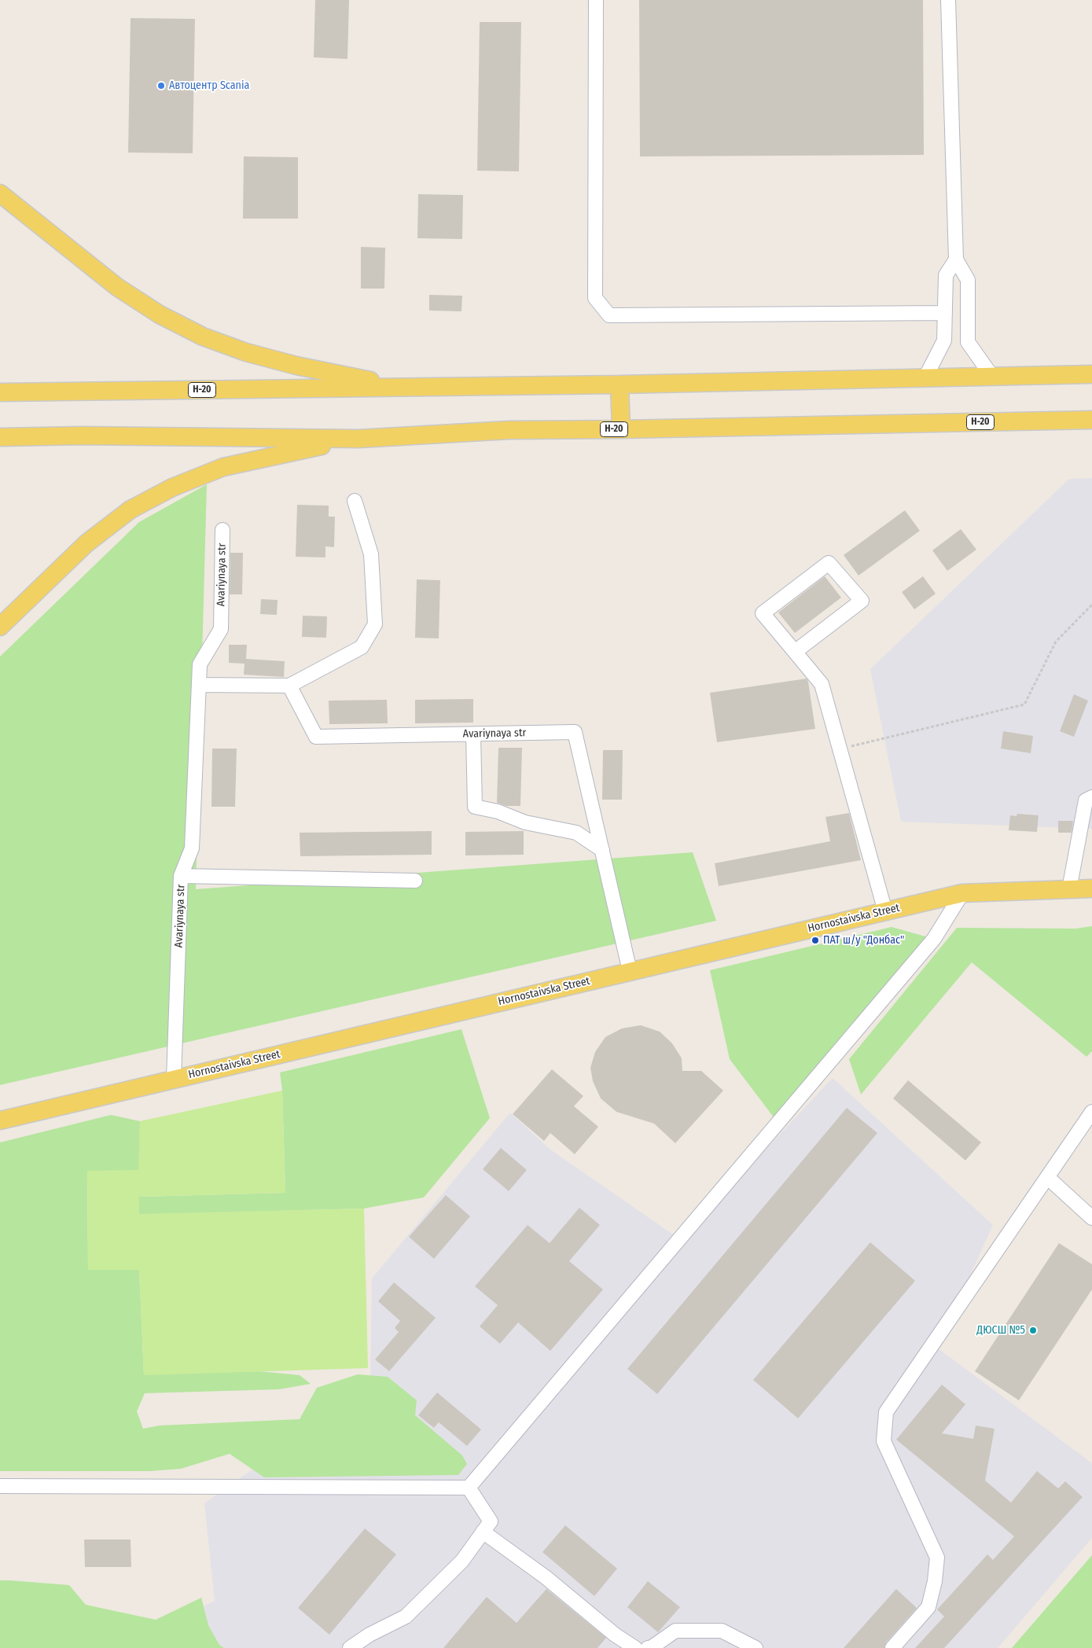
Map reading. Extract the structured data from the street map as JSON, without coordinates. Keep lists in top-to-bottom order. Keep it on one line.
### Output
{"streets":{"main road":["Н-20","Hornostaivska Street"],"street":["Avariynaya str"]},"crossings":[["Avariynaya str","Hornostaivska Street"]],"places":["Автоцентр Scania","ПАТ ш/у \"Донбас\"","ДЮСШ №5"]}
